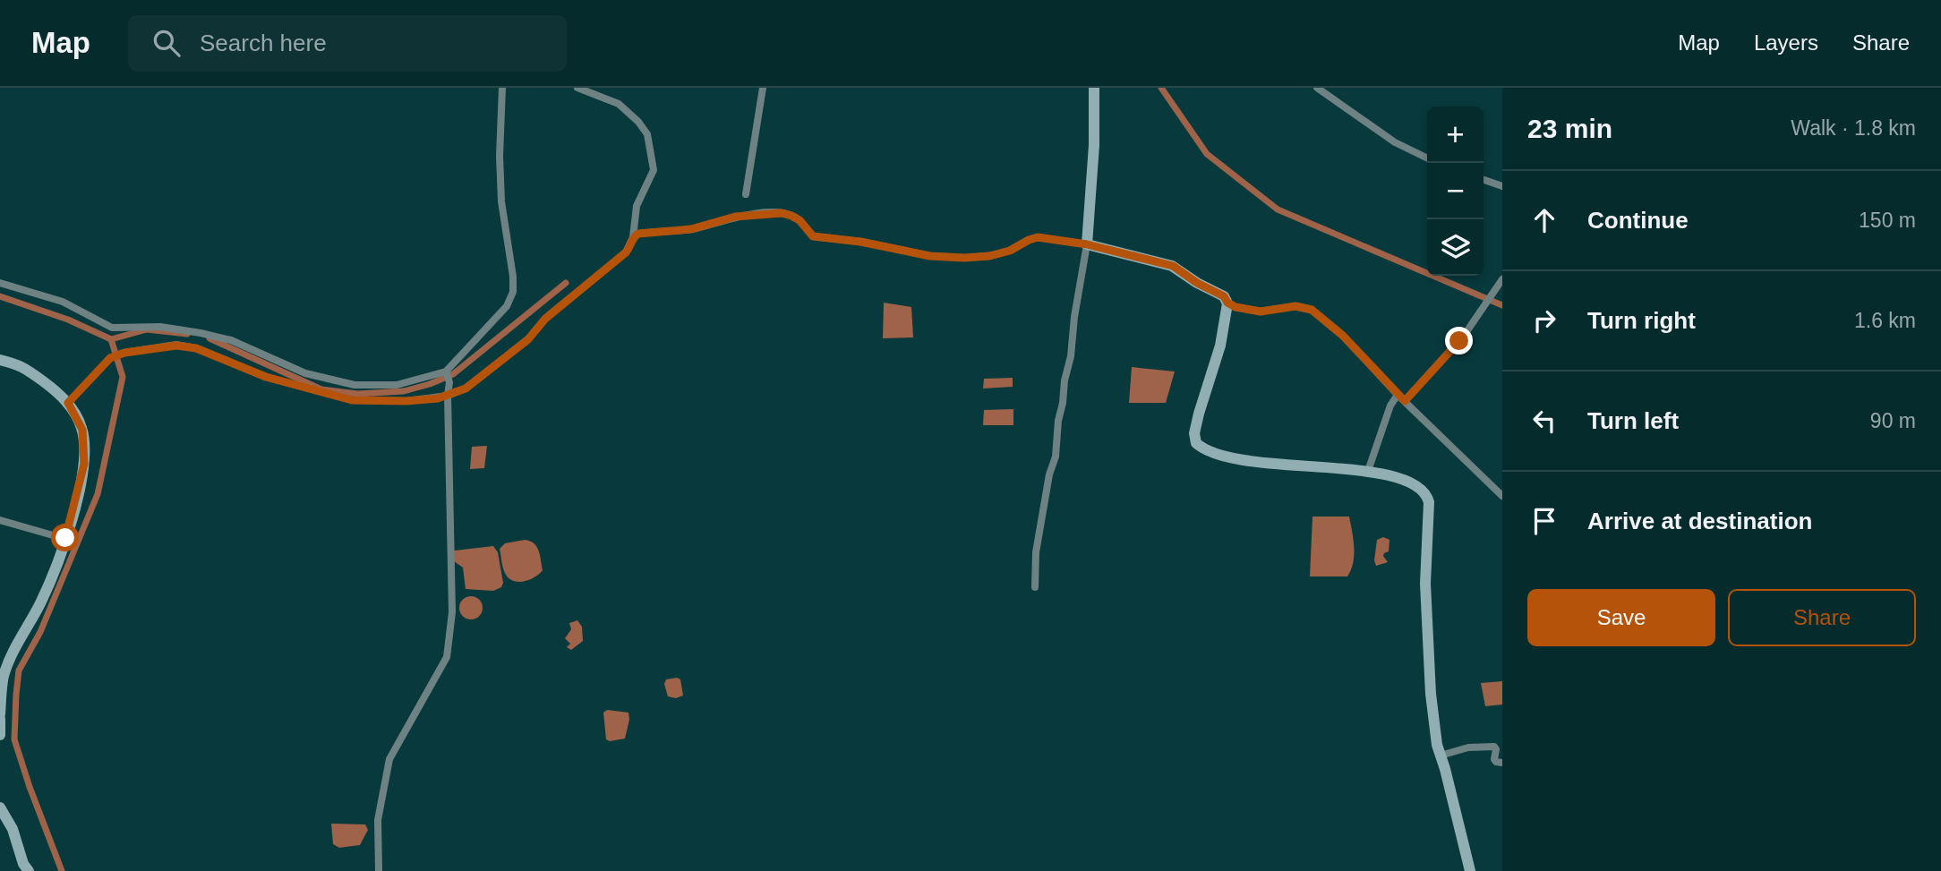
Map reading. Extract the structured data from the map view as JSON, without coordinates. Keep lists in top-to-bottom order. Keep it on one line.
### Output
{"page":{"header":"Map","search":"Search here","nav":["Map","Layers","Share"],"heading":["23 min","Walk · 1.8 km"],"map_buttons":["+","−"],"list":[["Continue","150 m"],["Turn right","1.6 km"],["Turn left","90 m"],"Arrive at destination"],"buttons":["Save","Share"]}}
